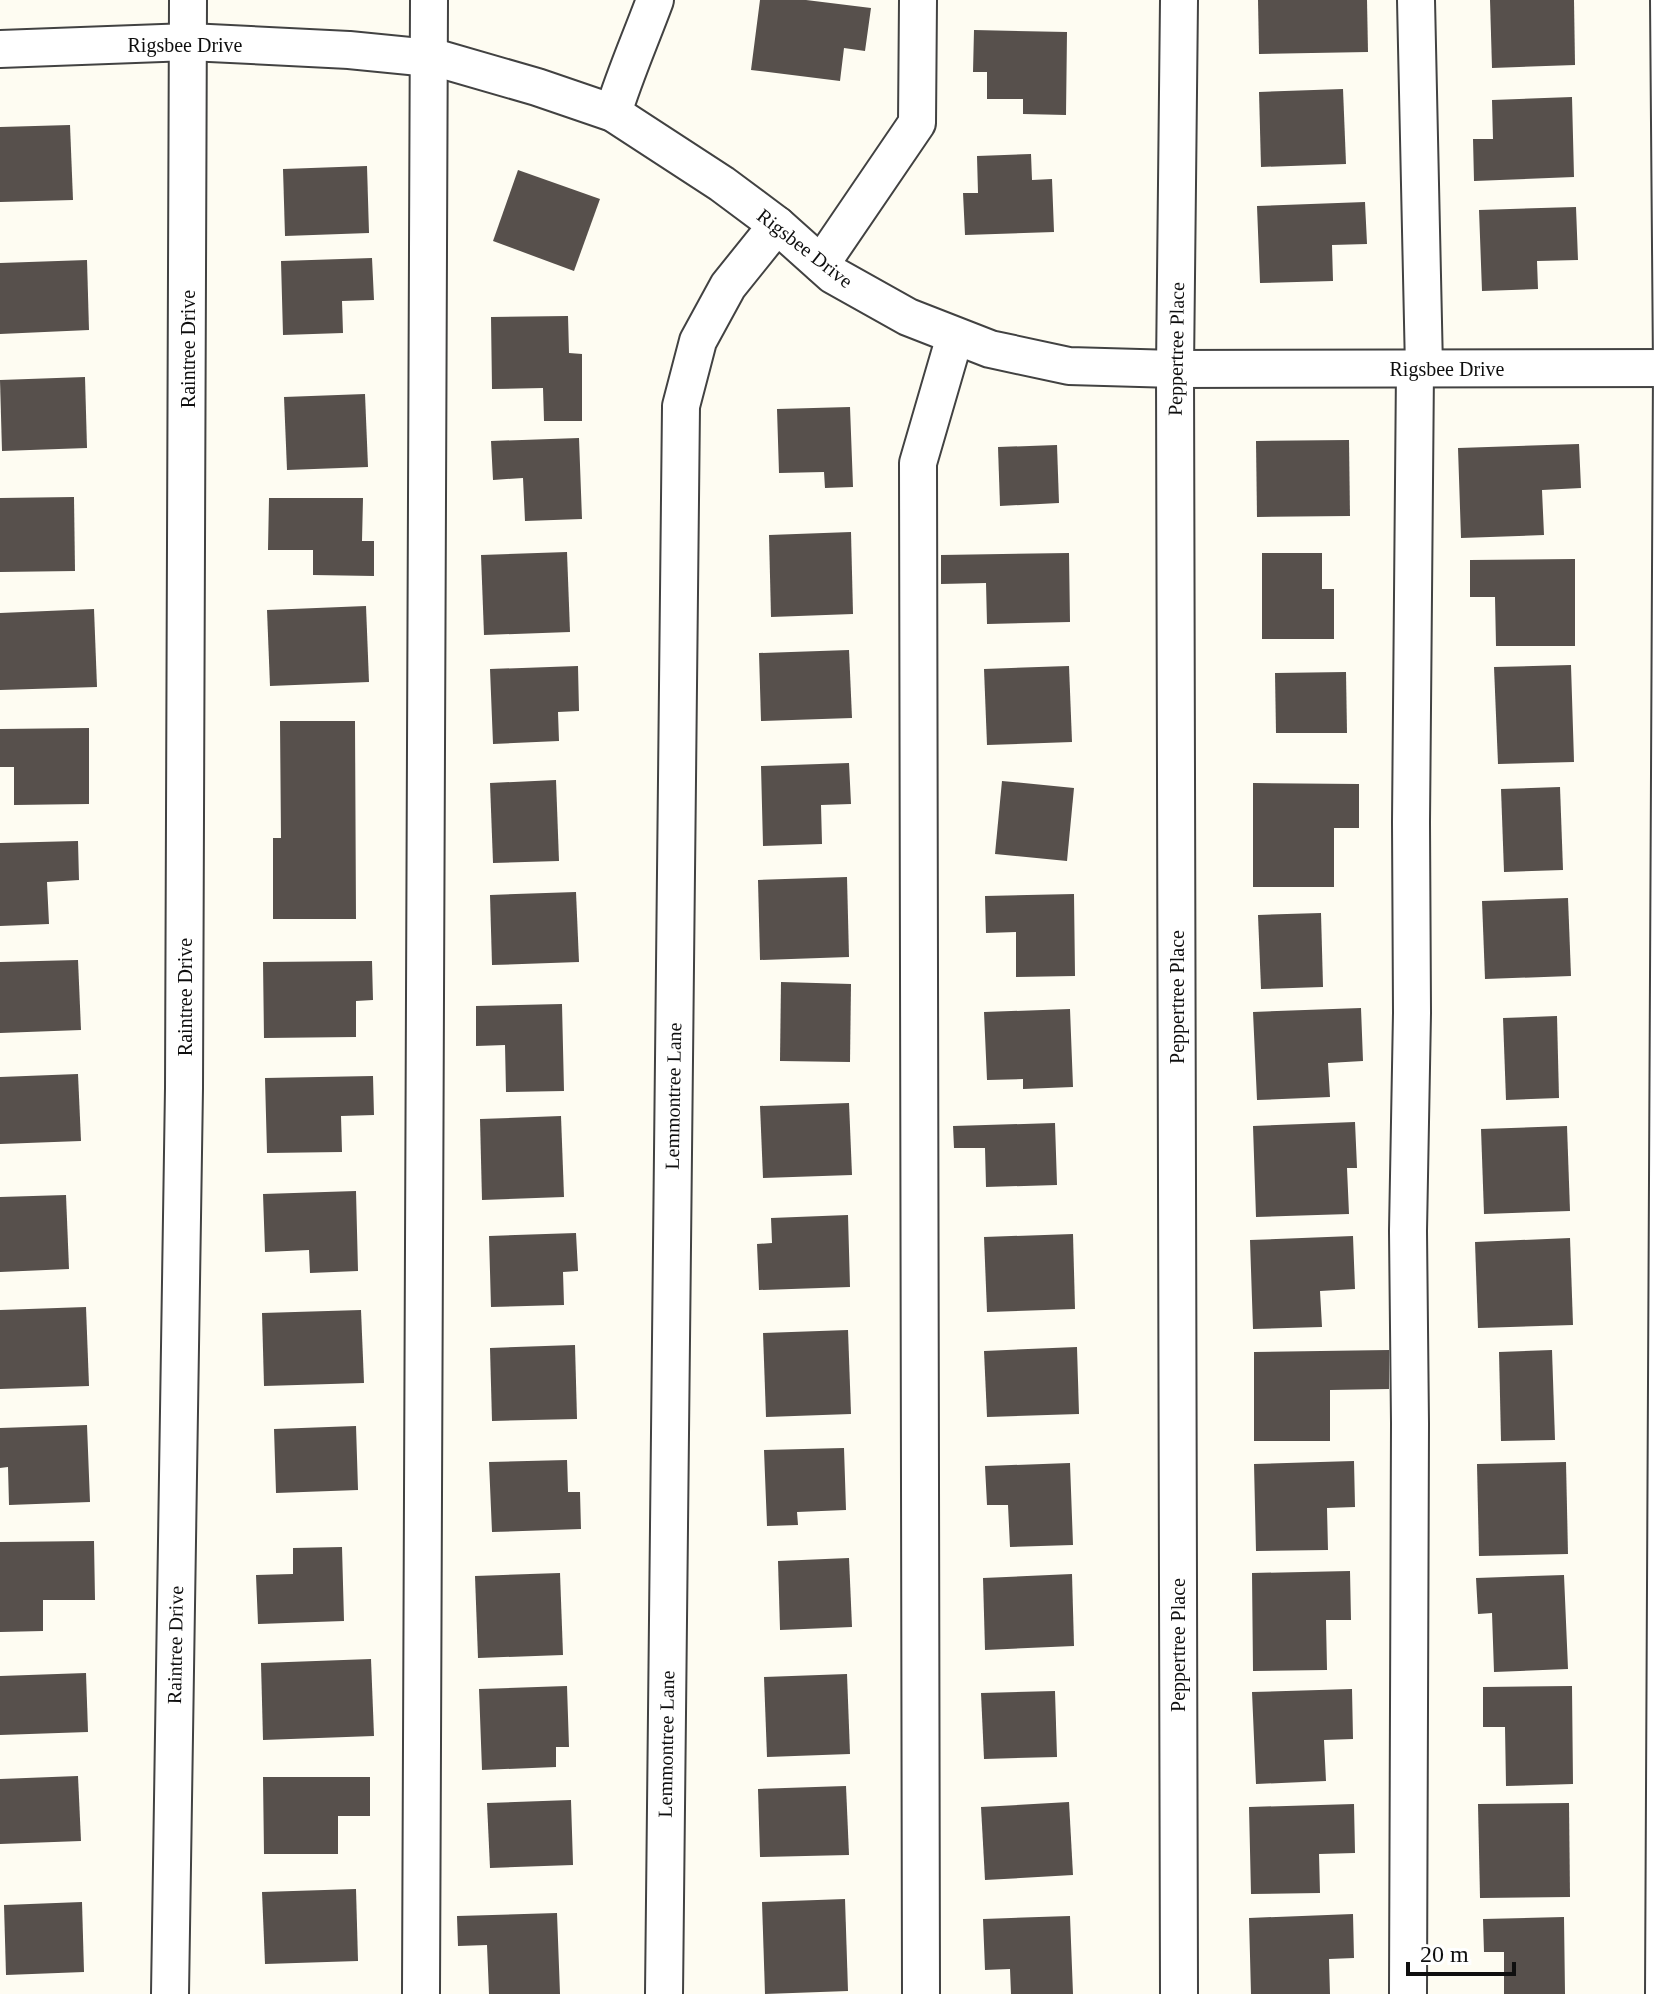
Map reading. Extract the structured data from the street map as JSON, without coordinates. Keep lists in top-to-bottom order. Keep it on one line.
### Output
{"streets":{"street":["Rigsbee Drive","Raintree Drive","Peppertree Place","Lemmontree Lane"]},"crossings":[["Rigsbee Drive","Raintree Drive"],["Rigsbee Drive","Peppertree Place"],["Rigsbee Drive","Lemmontree Lane"]],"scale_bar":"20 m"}
